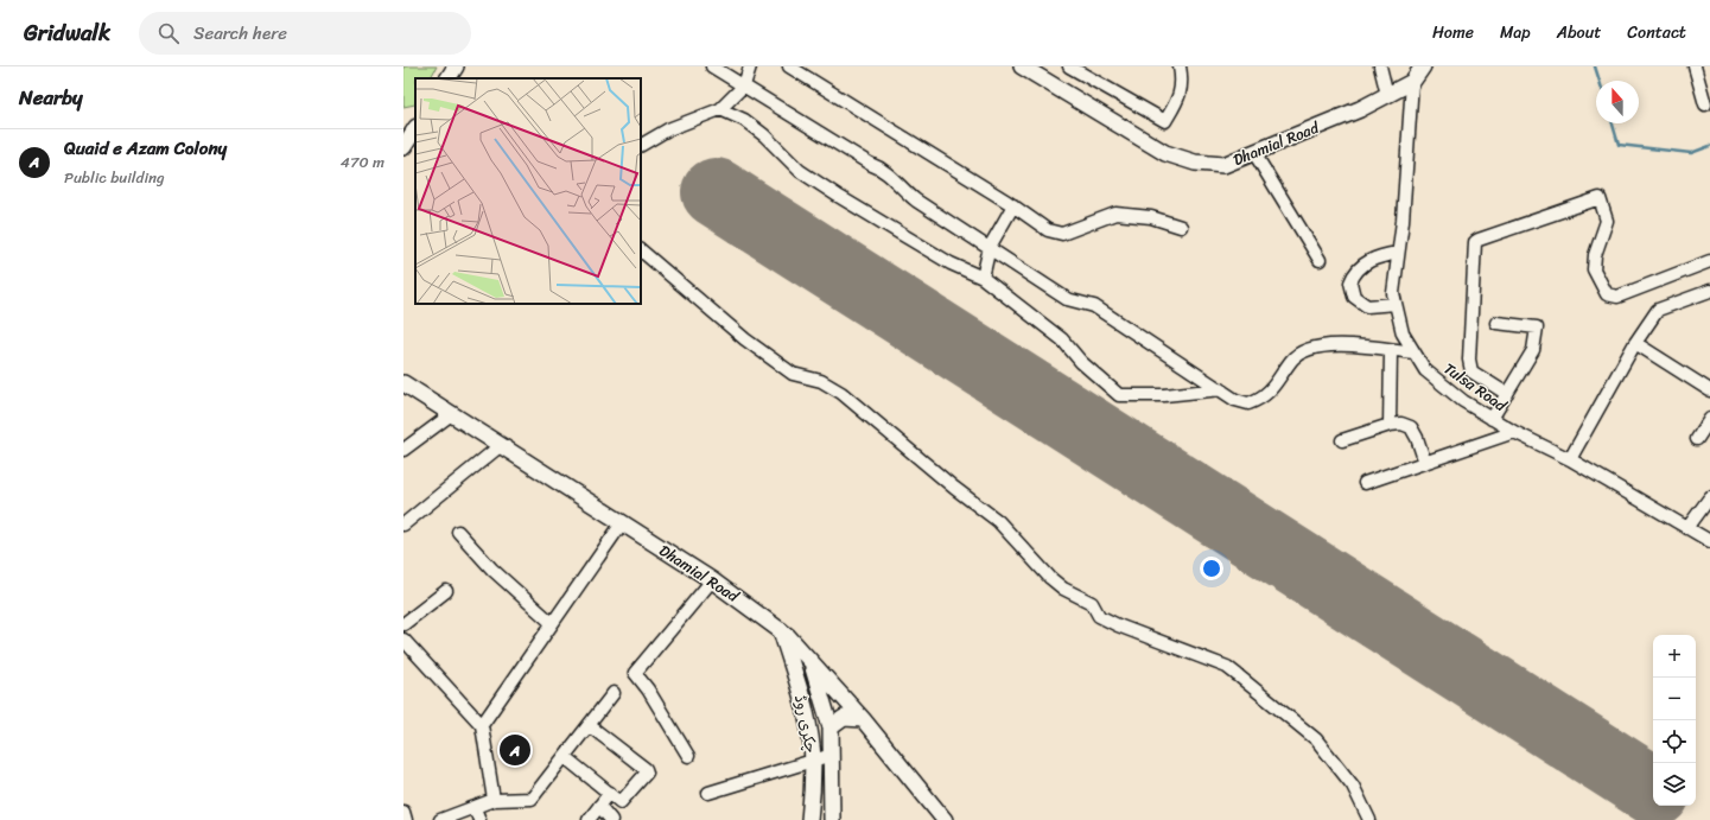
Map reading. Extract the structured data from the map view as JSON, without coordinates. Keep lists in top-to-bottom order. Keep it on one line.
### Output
{"streets":{"main road":["Dhamial Road","چکری روڈ"],"street":["Tulsa Road"]},"crossings":[["Dhamial Road","Tulsa Road"],["Dhamial Road","چکری روڈ"]],"north":"top","page":{"header":"Gridwalk","search":"Search here","nav":["Home","Map","About","Contact"],"heading":"Nearby","list":[{"mark":"A","name":"Quaid e Azam Colony","note":"Public building","value":"470 m"}],"map_buttons":["+","−"],"pins":"A"}}
